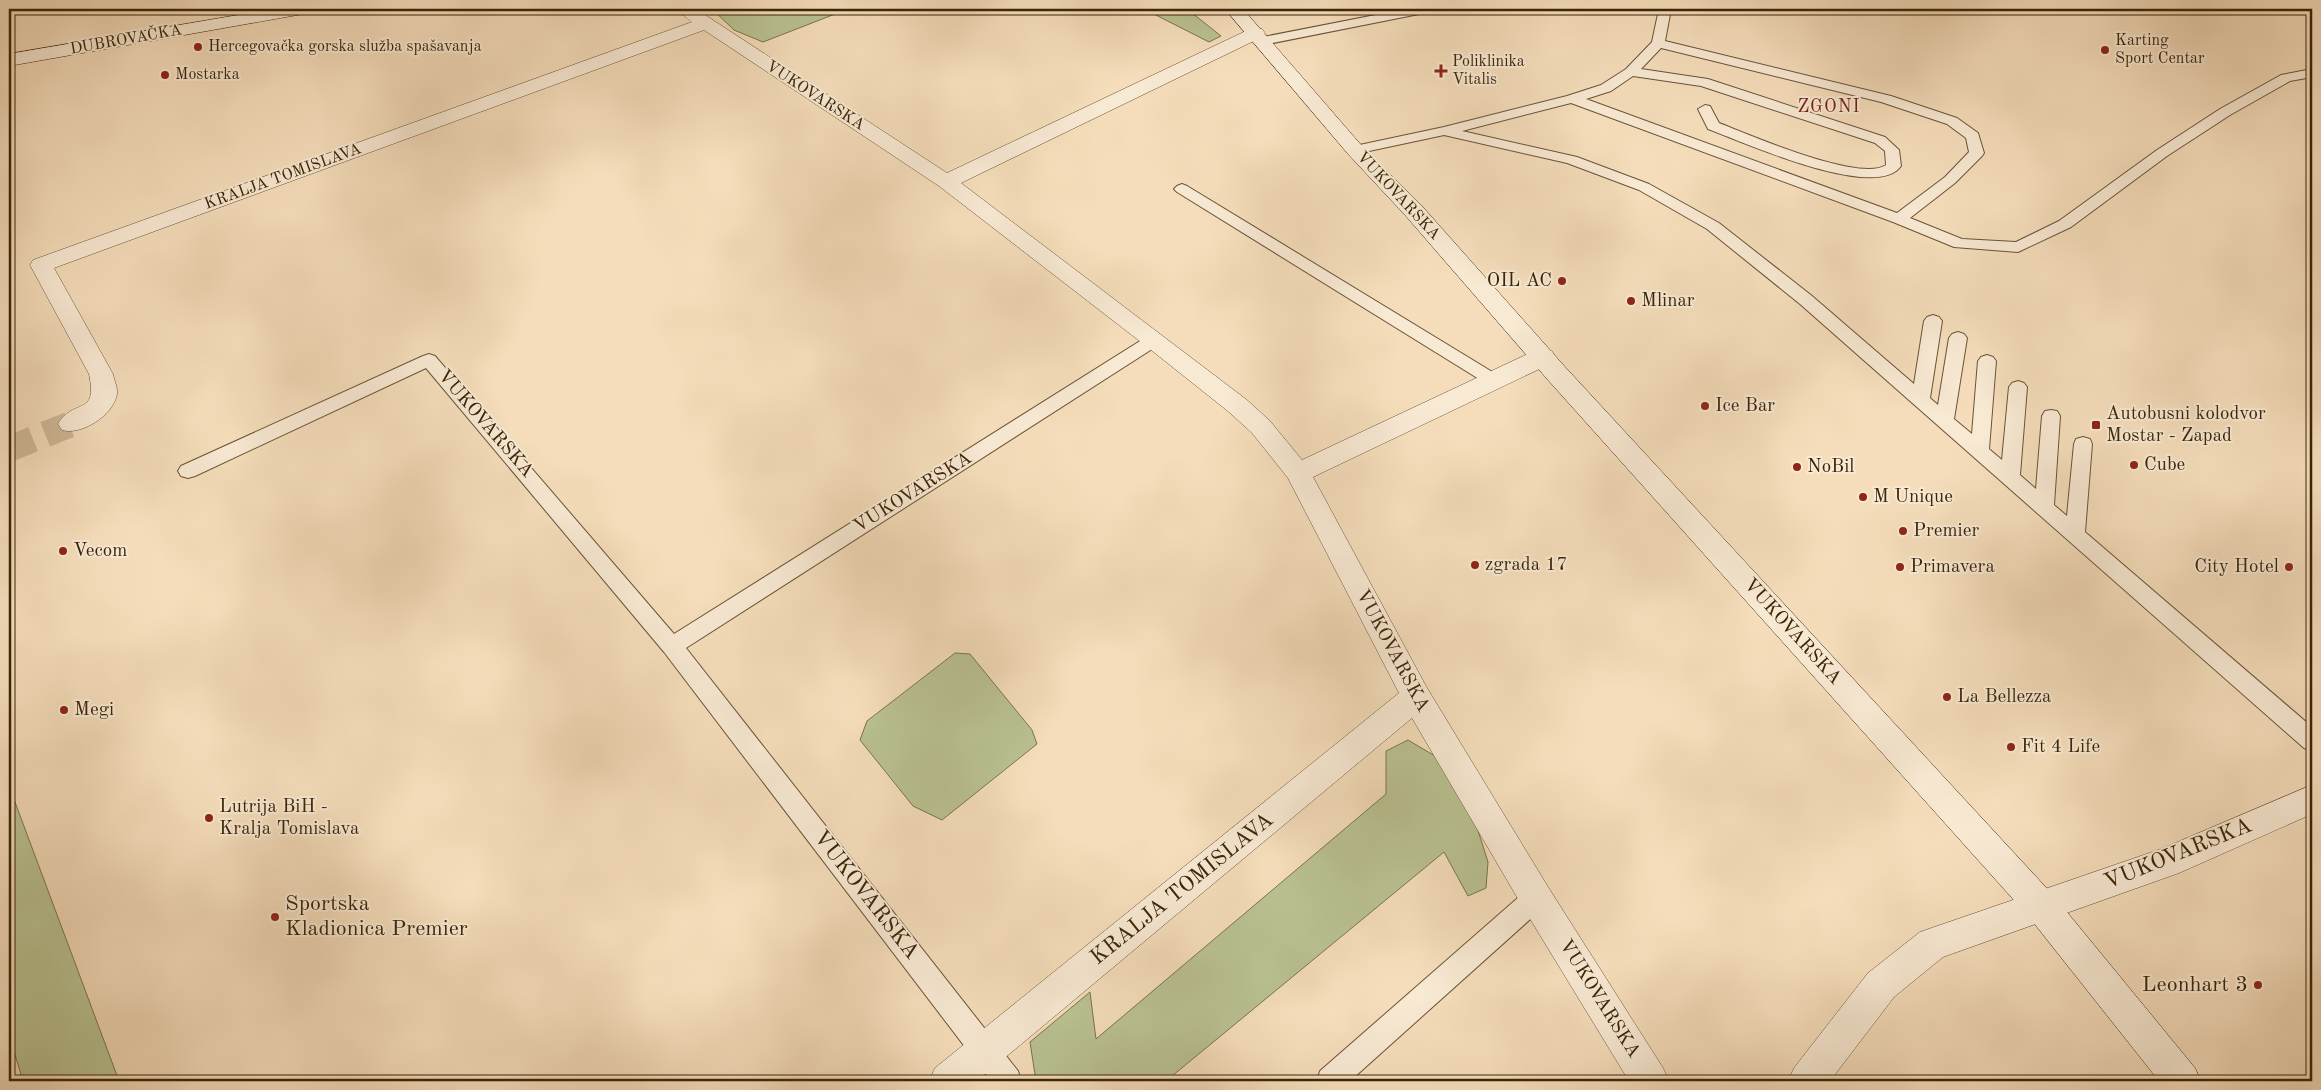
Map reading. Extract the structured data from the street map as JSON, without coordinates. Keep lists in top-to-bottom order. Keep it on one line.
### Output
{"streets":{"street":["DUBROVAČKA","VUKOVARSKA","KRALJA TOMISLAVA"]},"crossings":[["VUKOVARSKA","KRALJA TOMISLAVA"]],"districts":["ZGONI"],"places":{"other":["Hercegovačka gorska služba spašavanja","Karting Sport Centar","Mostarka","OIL AC","Mlinar","Ice Bar","Cube","NoBil","M Unique","Premier","Vecom","zgrada 17","Primavera","City Hotel","La Bellezza","Megi","Fit 4 Life","Lutrija BiH - Kralja Tomislava","Sportska Kladionica Premier","Leonhart 3"],"health":["Poliklinika Vitalis"],"transit":["Autobusni kolodvor Mostar - Zapad"]}}
